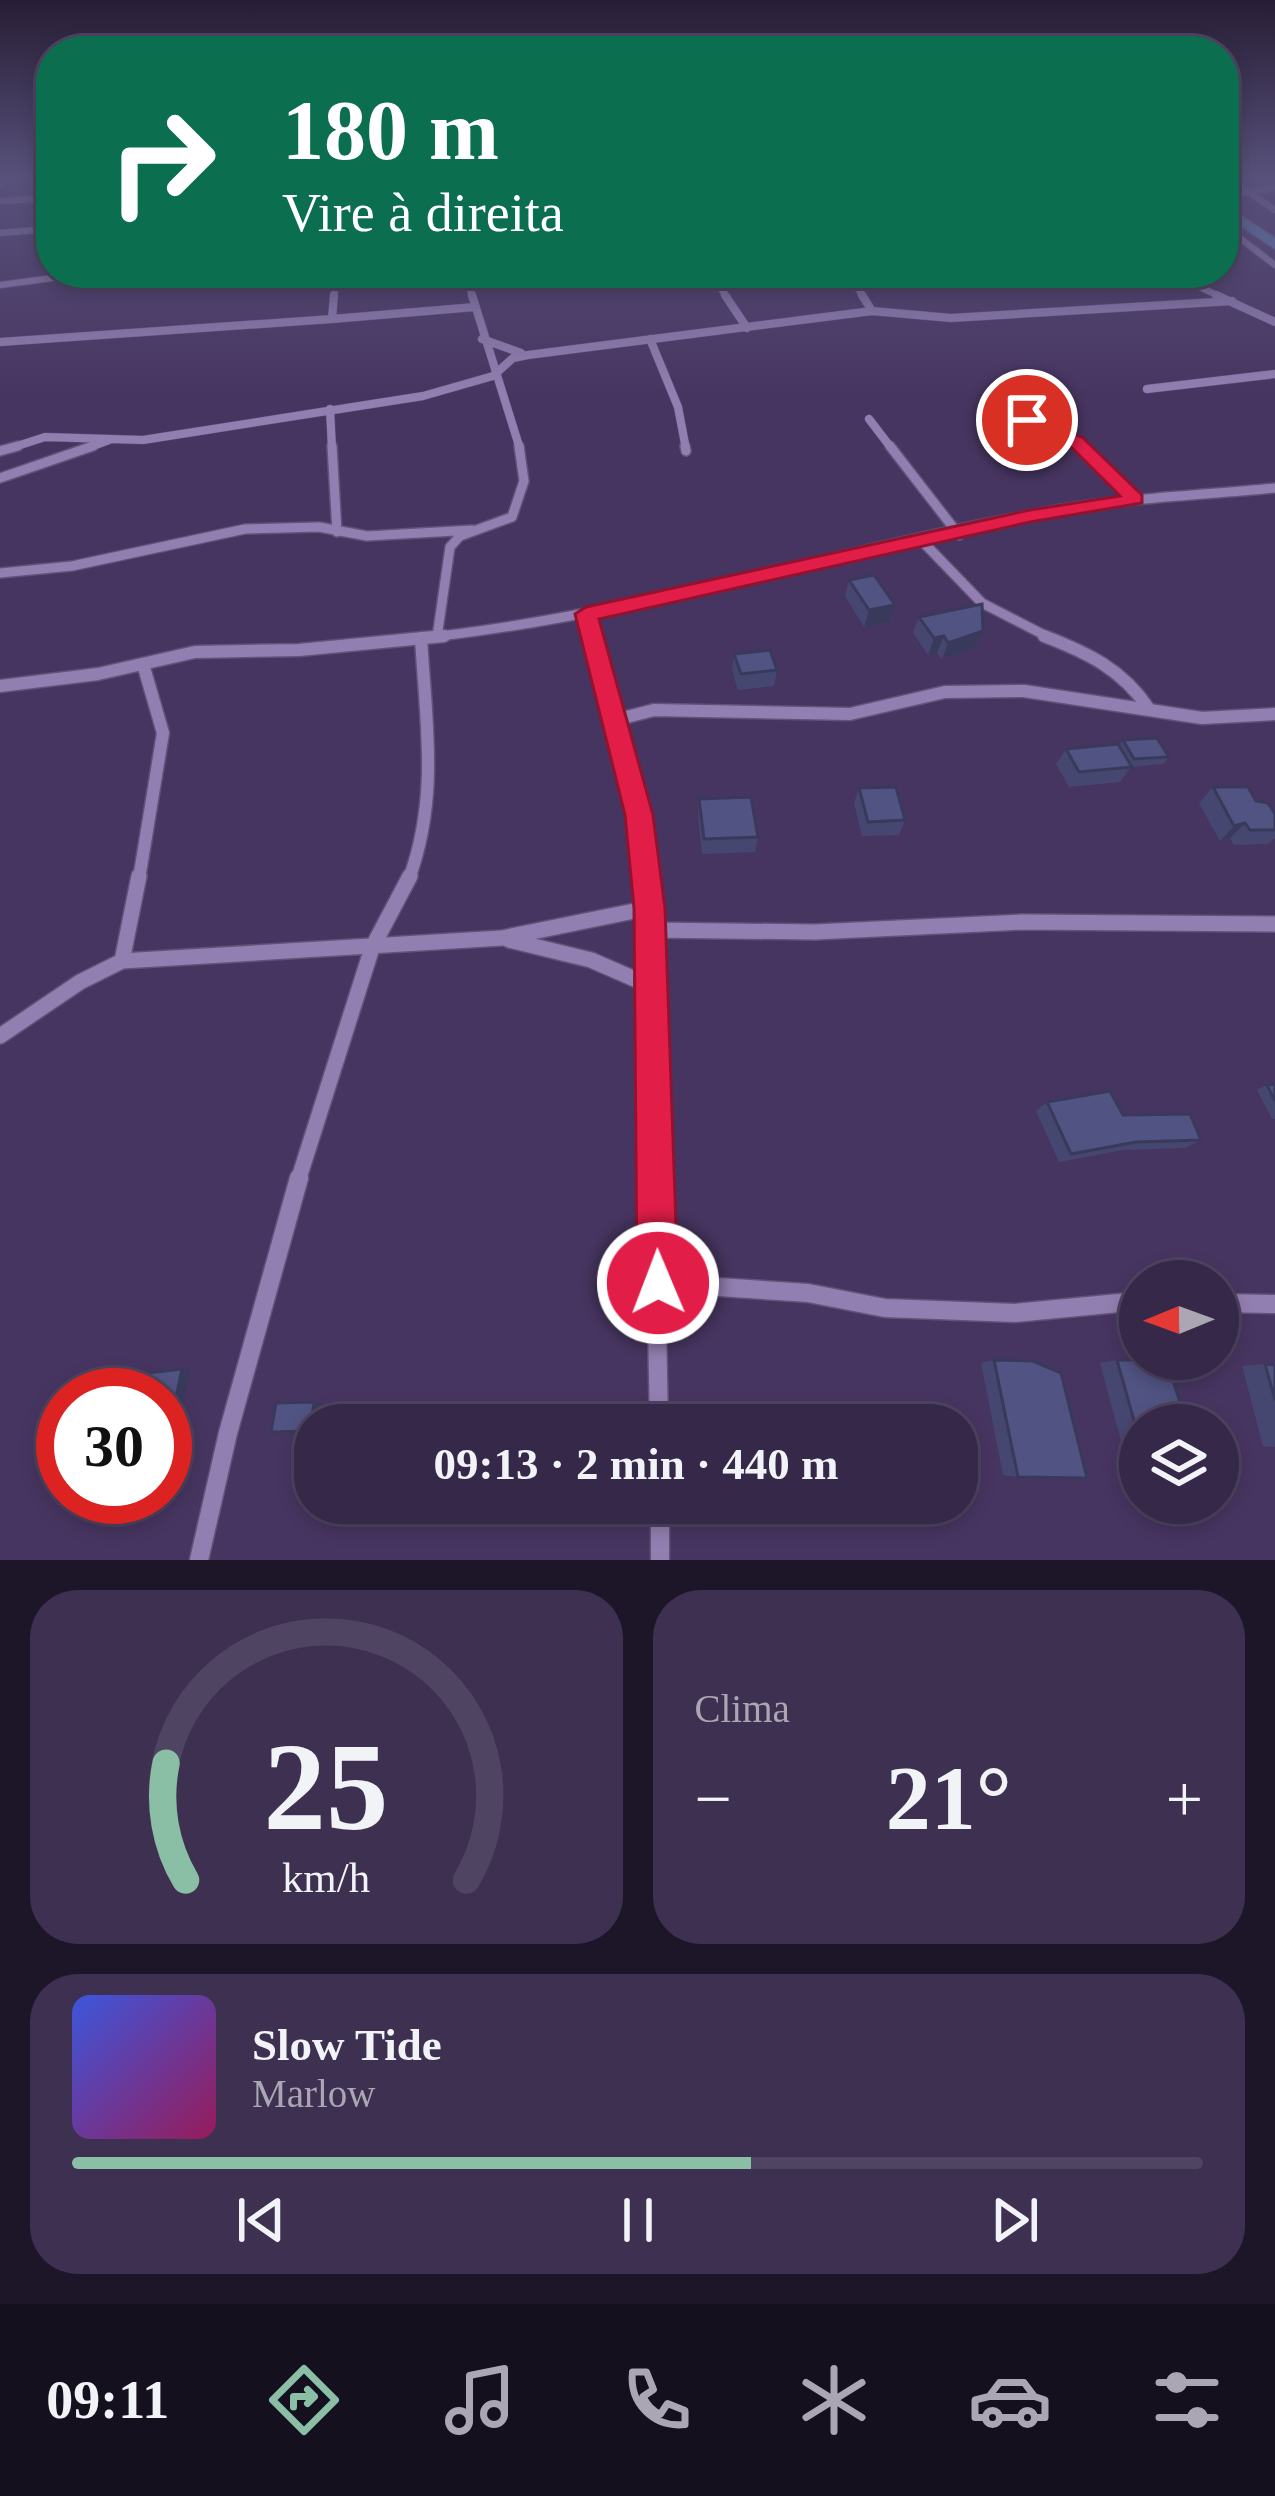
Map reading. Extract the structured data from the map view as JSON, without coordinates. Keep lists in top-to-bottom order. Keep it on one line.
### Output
{"north":"left","page":{"turn":["180 m","Vire à direita"],"limit":"30","trip":"09:13 · 2 min · 440 m","tile":"Clima","heat":["−","21°","+"],"song":["Slow Tide","Marlow"],"tabs":"09:11","gauge":["25","km/h"]}}
